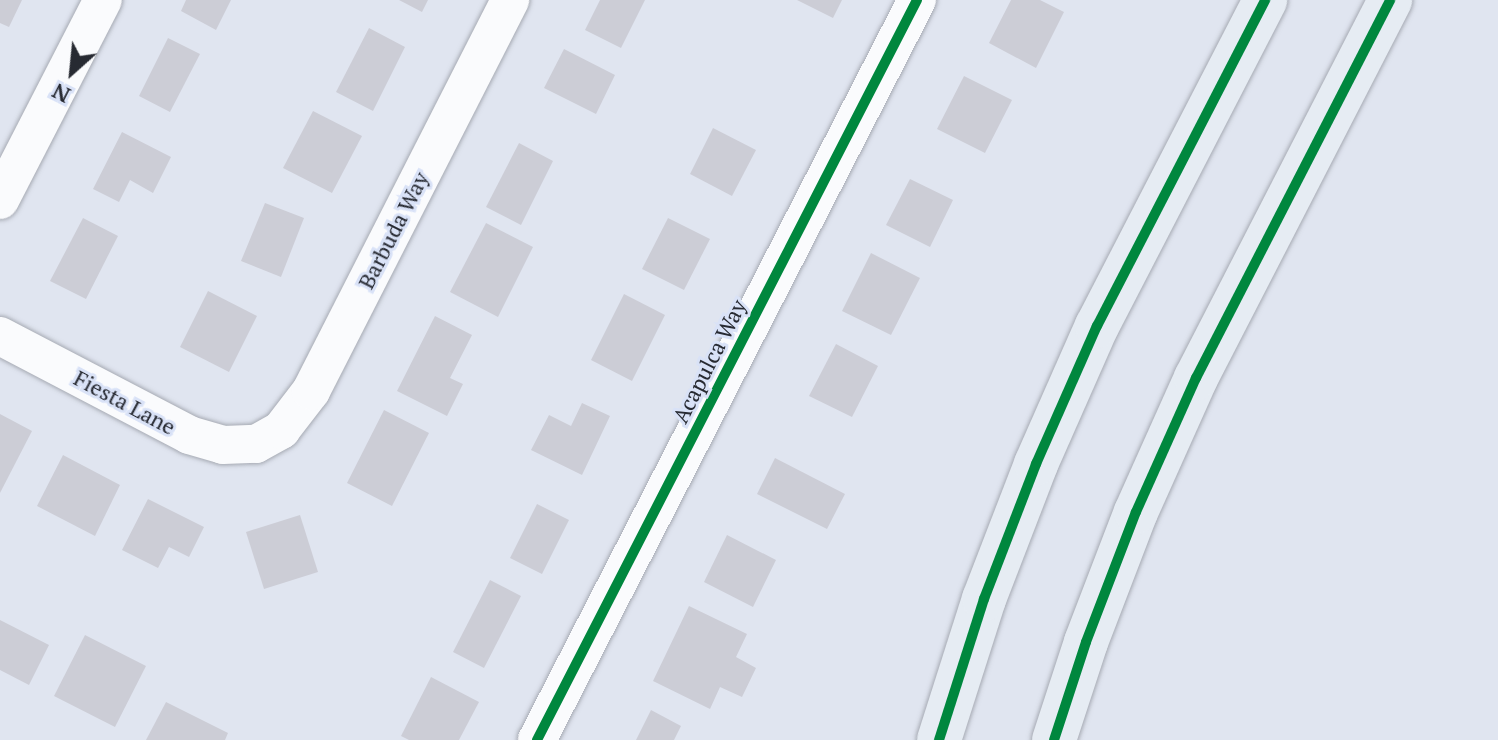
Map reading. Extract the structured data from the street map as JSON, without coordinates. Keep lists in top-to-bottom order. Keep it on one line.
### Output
{"streets":{"street":["Barbuda Way","Acapulca Way","Fiesta Lane"]},"crossings":[["Barbuda Way","Fiesta Lane"]],"north":"bottom left"}
